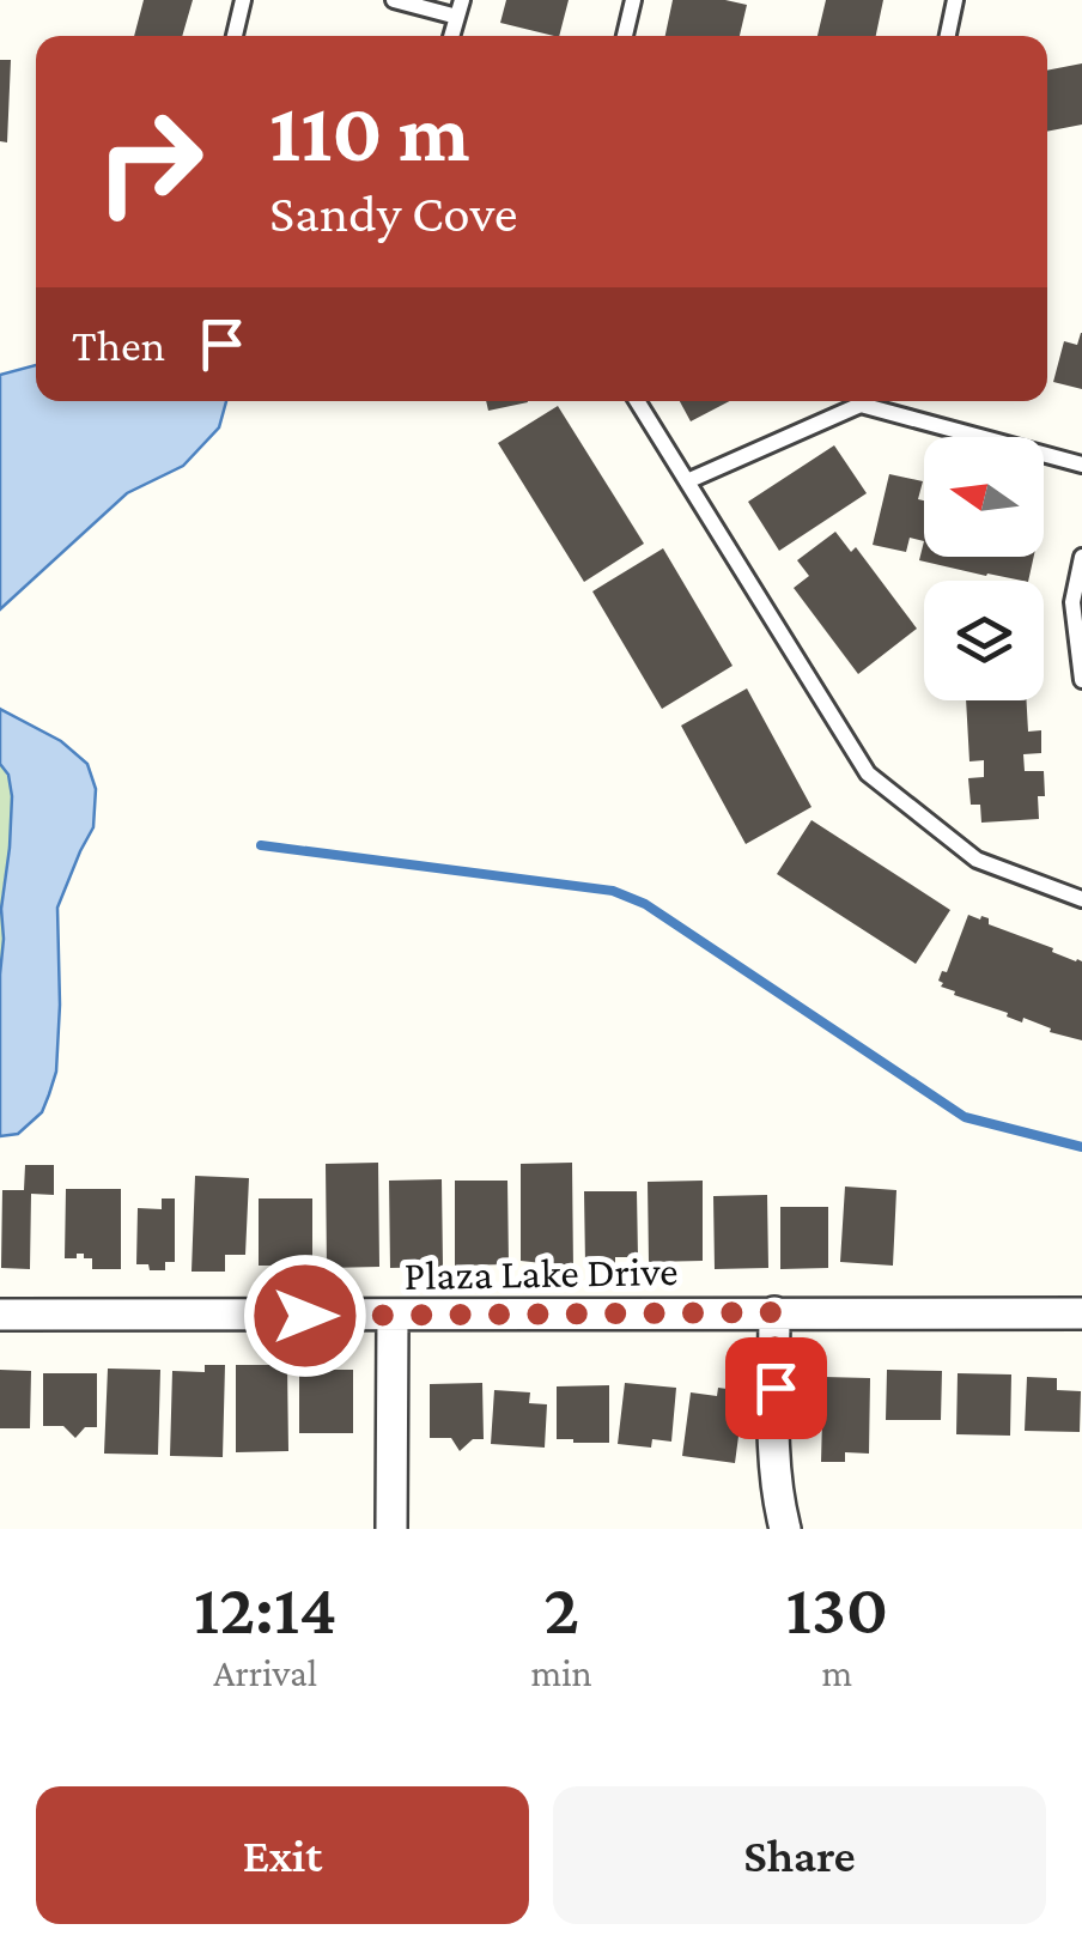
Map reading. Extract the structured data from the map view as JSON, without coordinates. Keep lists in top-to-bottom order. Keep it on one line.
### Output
{"streets":{"street":["Plaza Lake Drive"]},"north":"left","page":{"turn":["110 m","Sandy Cove"],"then":"Then","eta":["12:14","Arrival","2","min","130","m"],"buttons":["Exit","Share"]}}
